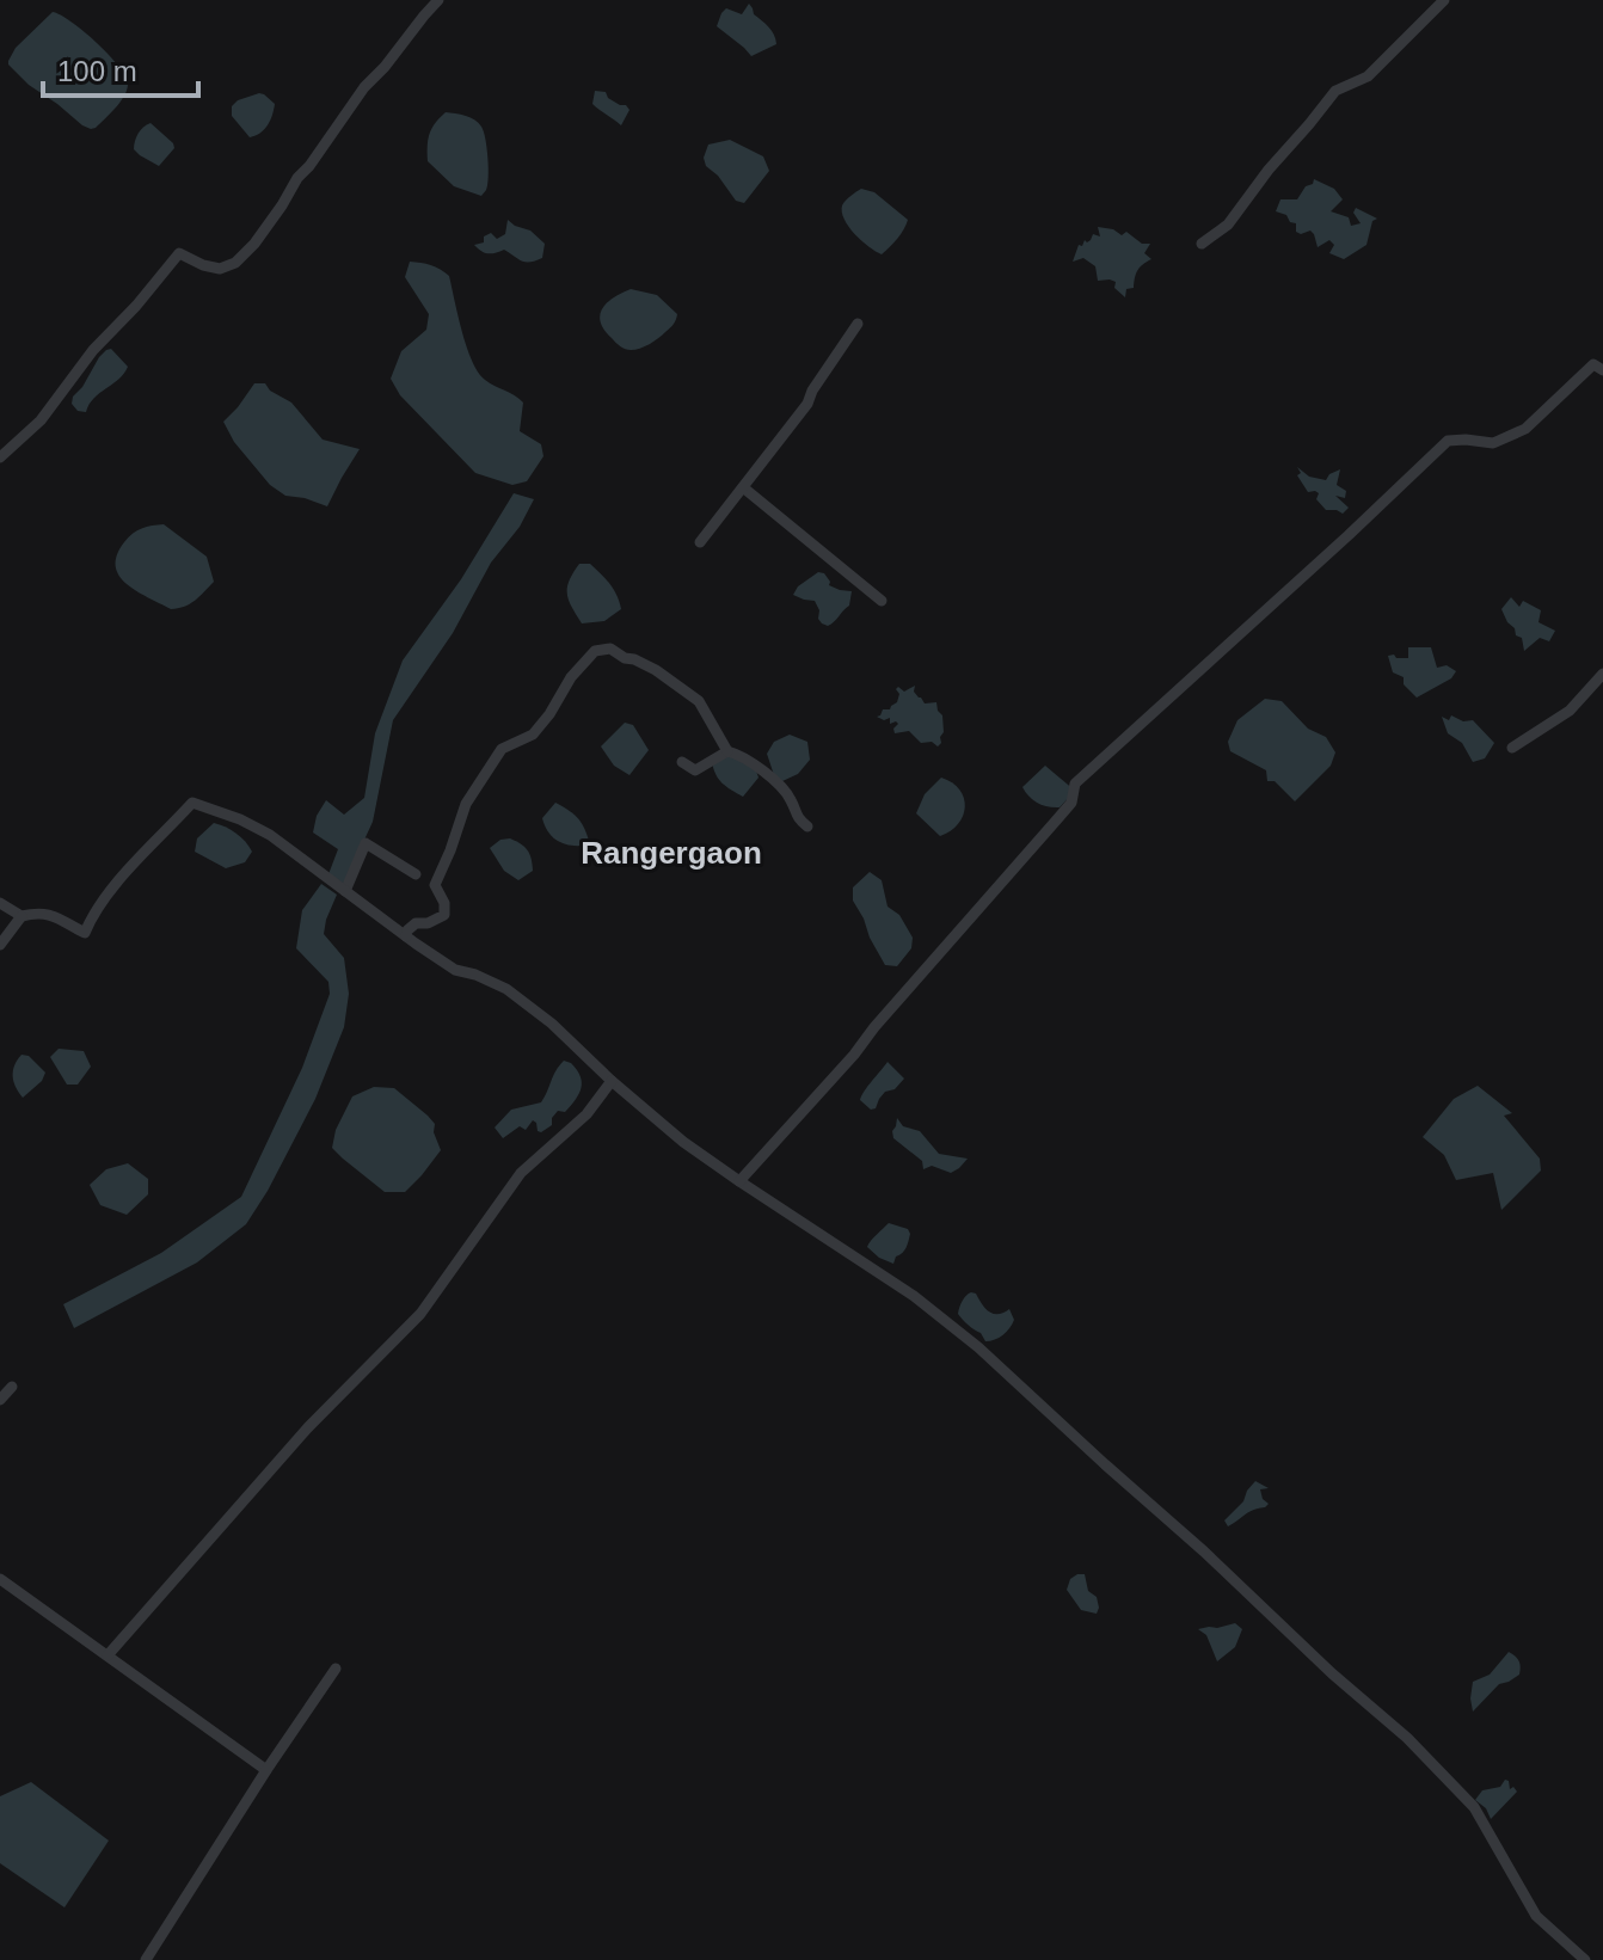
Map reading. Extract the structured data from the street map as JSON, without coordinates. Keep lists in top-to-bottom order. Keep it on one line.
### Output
{"districts":["Rangergaon"],"scale_bar":"100 m"}
